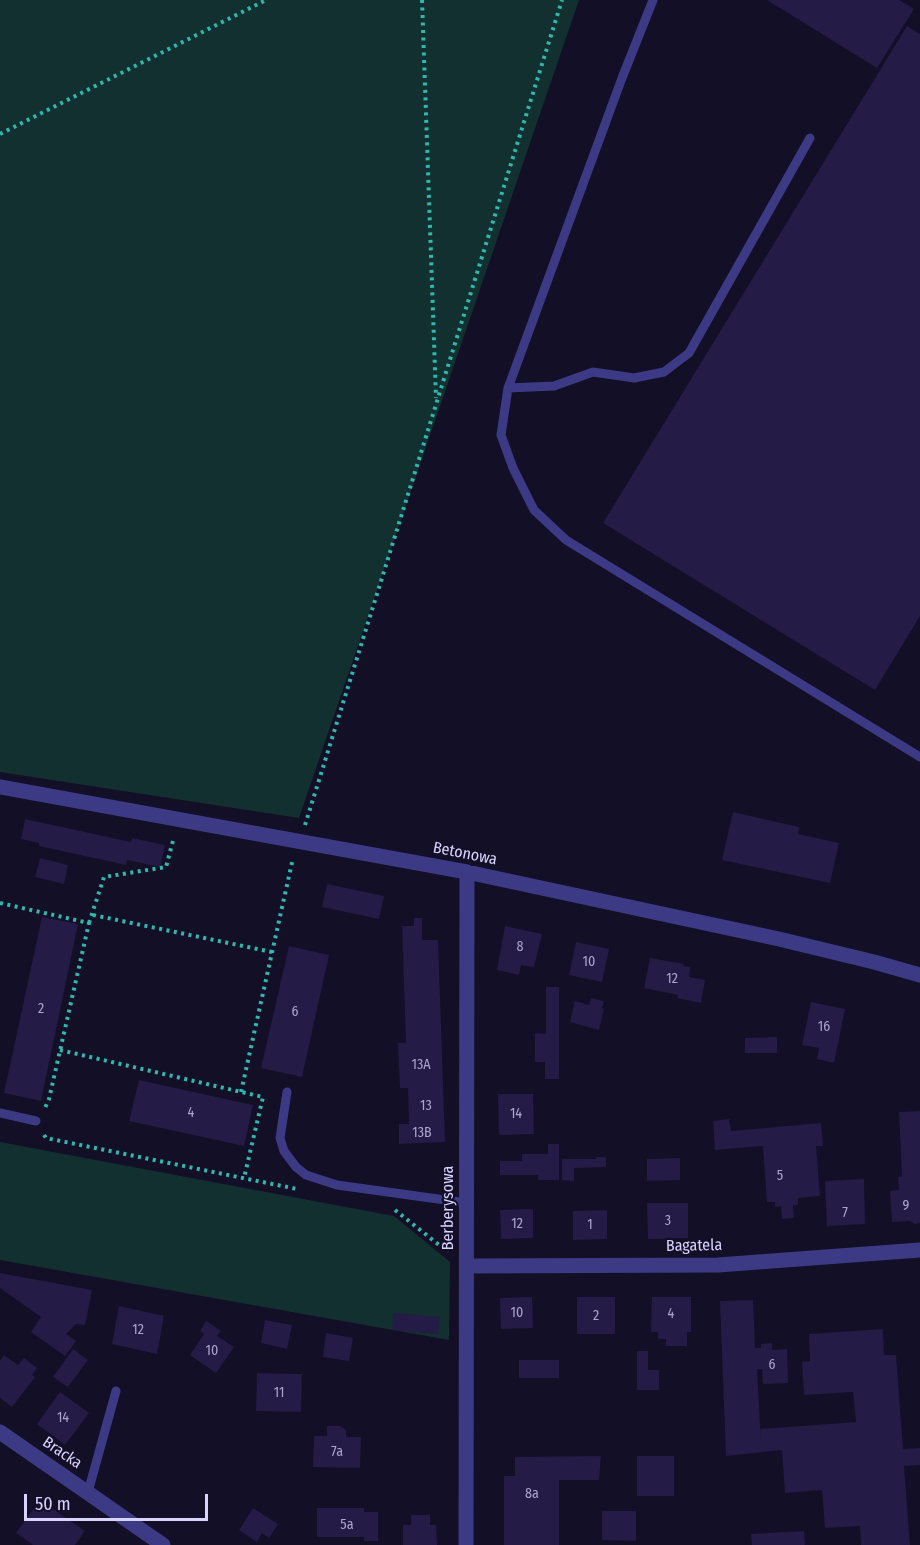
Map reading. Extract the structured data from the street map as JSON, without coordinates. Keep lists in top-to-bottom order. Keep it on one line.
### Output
{"streets":{"street":["Betonowa","Berberysowa","Bagatela","Bracka"]},"crossings":[["Betonowa","Berberysowa"],["Berberysowa","Bagatela"]],"house_numbers":["8","10","12","2","6","16","13A","13","4","14","13B","5","9","7","3","12","1","10","4","2","12","10","6","11","14","7a","8a","5a"],"scale_bar":"50 m"}
